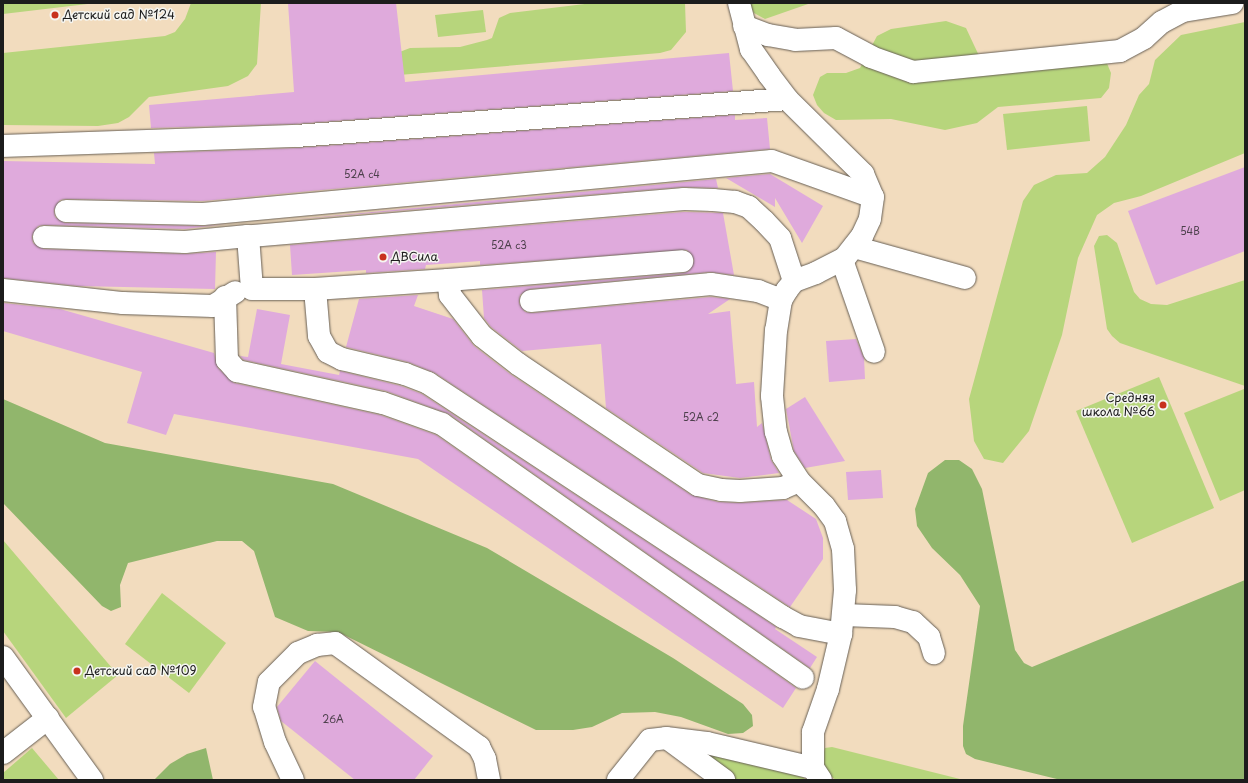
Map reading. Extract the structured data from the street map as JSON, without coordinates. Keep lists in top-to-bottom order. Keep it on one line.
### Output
{"places":["Детский сад №124","ДВСила","Средняя школа №66","Детский сад №109"],"house_numbers":["52А с4","54В","52А с3","52А с2","26А"]}
